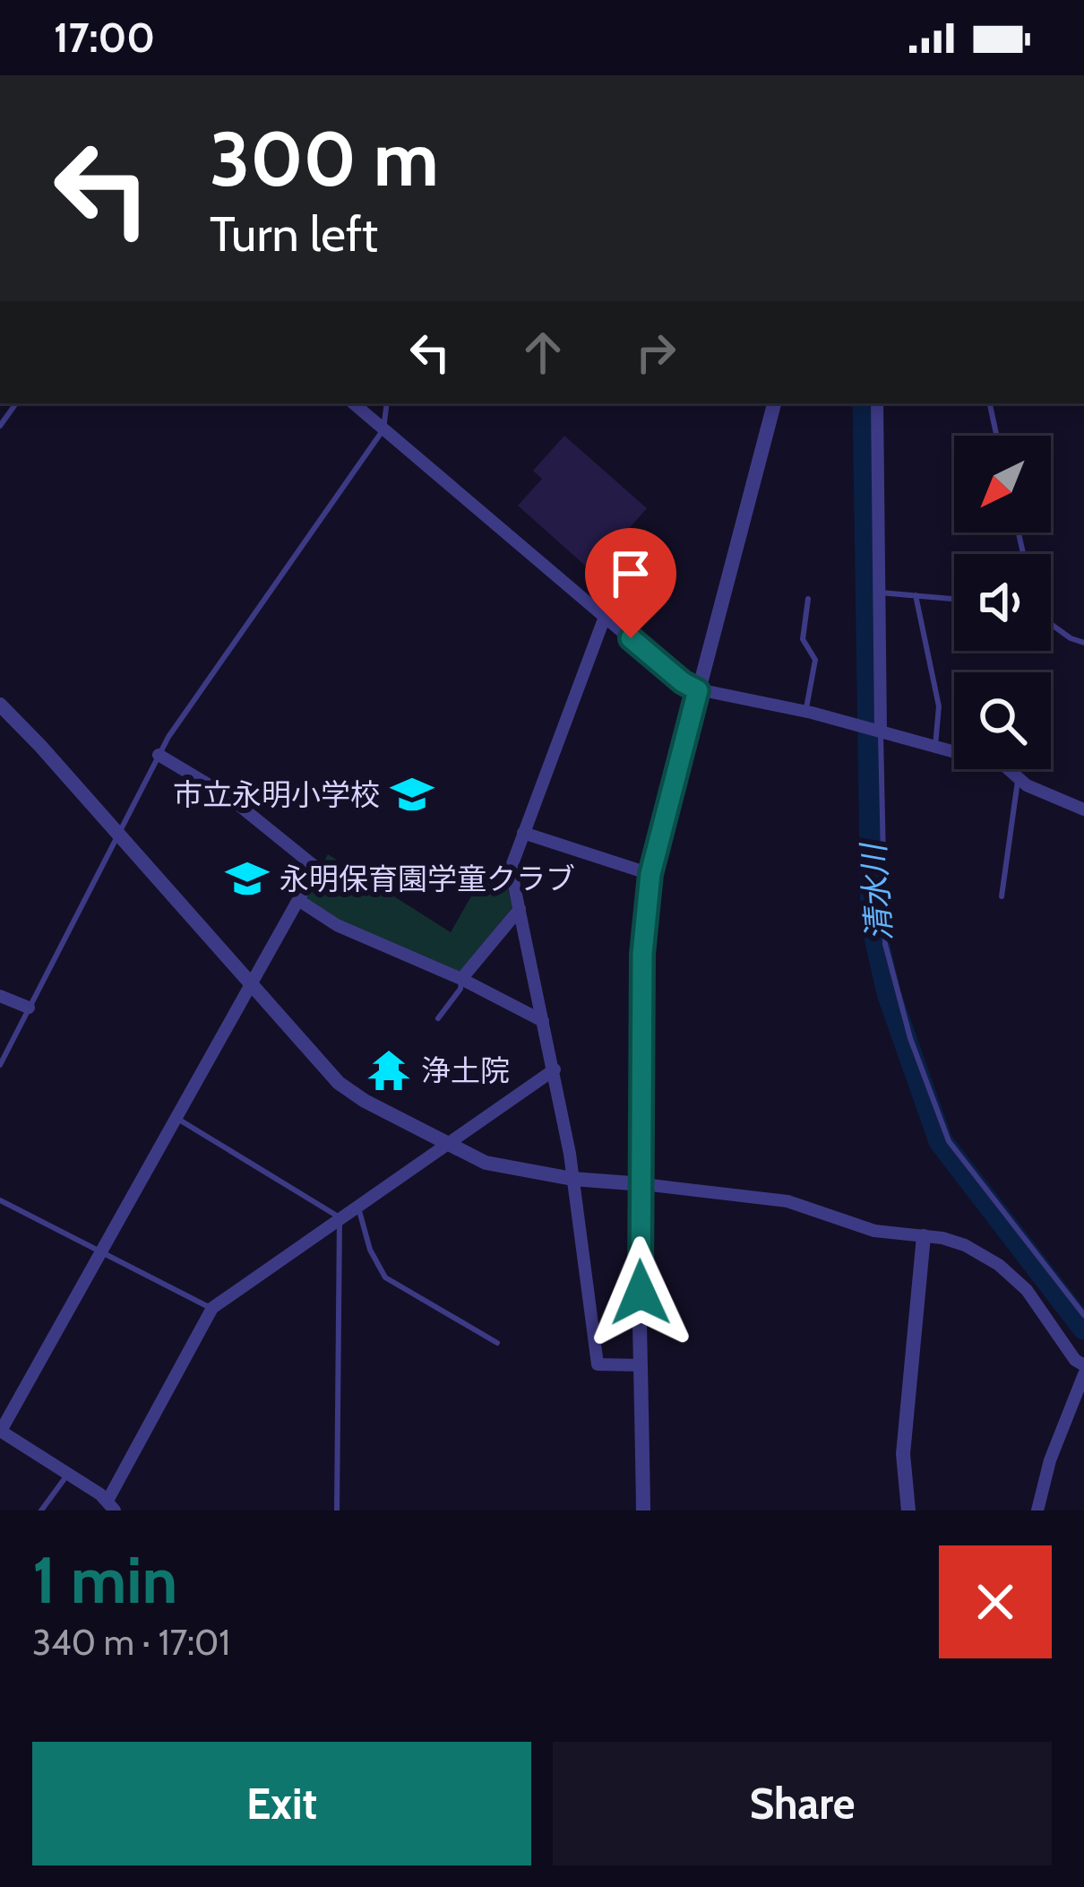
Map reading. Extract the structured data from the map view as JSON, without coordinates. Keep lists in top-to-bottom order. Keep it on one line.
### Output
{"water":["清水川"],"places":{"school or university":["市立永明小学校","永明保育園学童クラブ"],"temple":["浄土院"]},"north":"bottom left","page":{"status":"17:00","turn":["300 m","Turn left"],"heading":["1 min","340 m · 17:01"],"buttons":["Exit","Share"]}}
